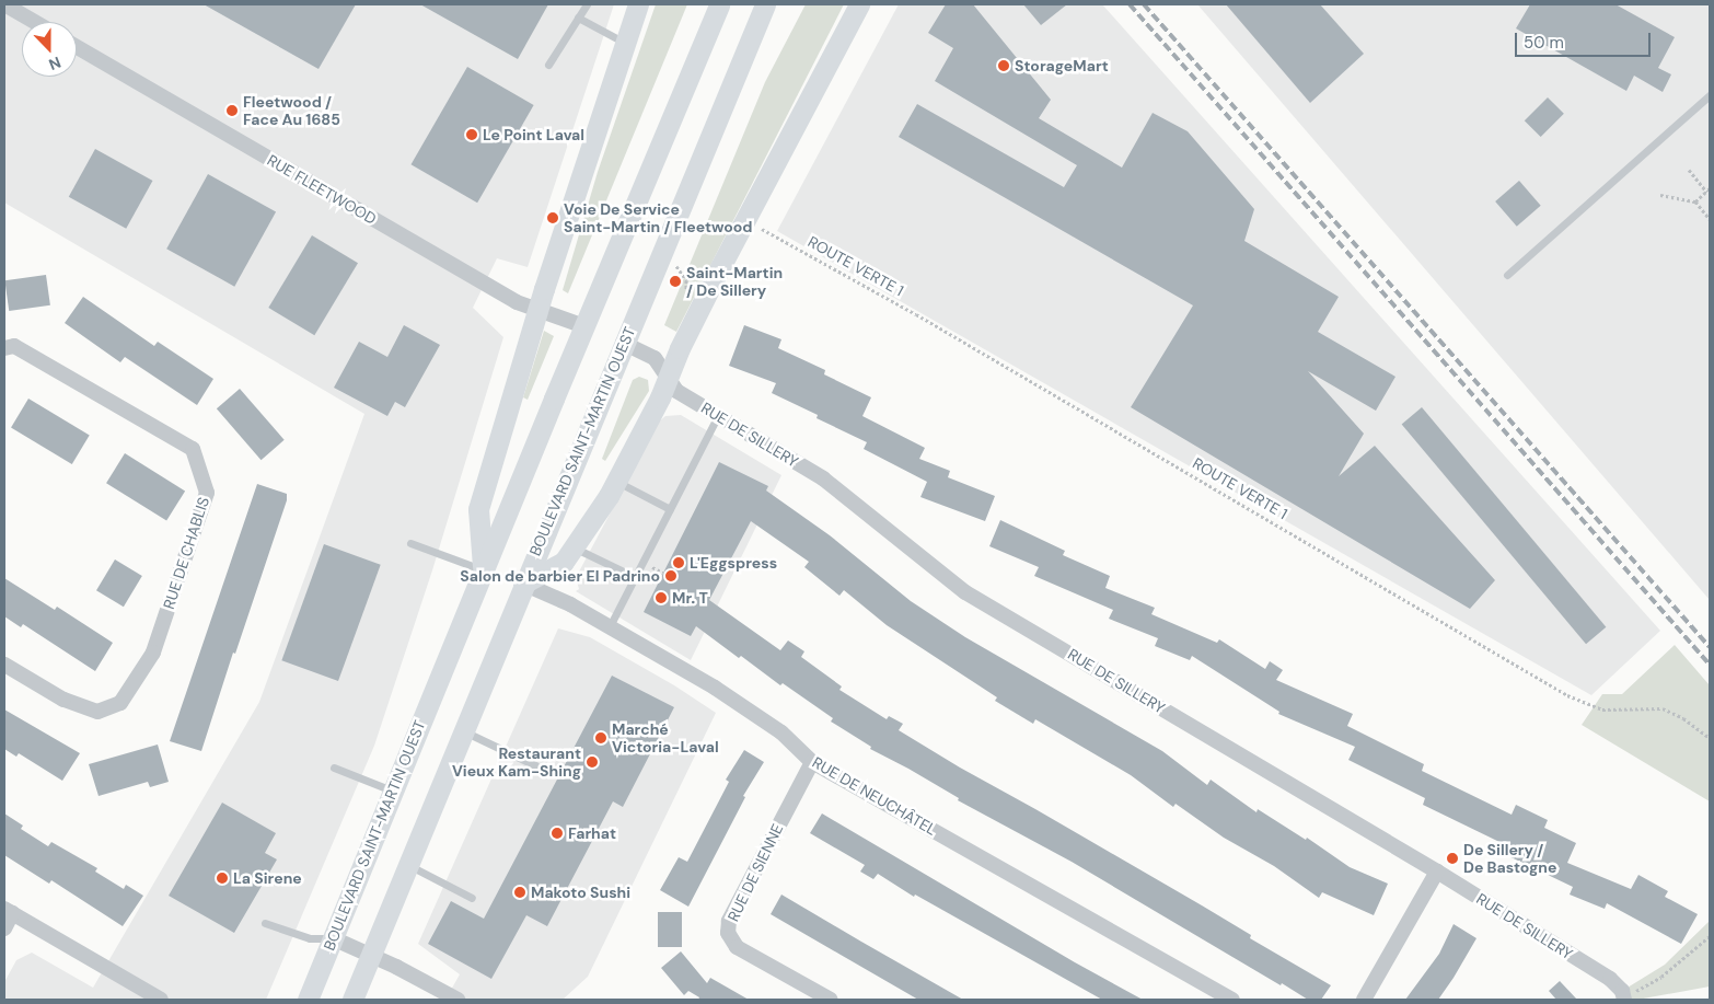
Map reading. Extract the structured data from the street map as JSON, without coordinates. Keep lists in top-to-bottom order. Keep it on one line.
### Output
{"streets":{"main road":["BOULEVARD SAINT-MARTIN OUEST"],"street":["RUE FLEETWOOD","RUE DE SILLERY","RUE DE CHABLIS","RUE DE NEUCHÂTEL","RUE DE SIENNE"],"path":["ROUTE VERTE 1"]},"crossings":[["RUE FLEETWOOD","BOULEVARD SAINT-MARTIN OUEST"],["RUE DE SILLERY","BOULEVARD SAINT-MARTIN OUEST"],["BOULEVARD SAINT-MARTIN OUEST","RUE DE NEUCHÂTEL"],["RUE DE NEUCHÂTEL","RUE DE SIENNE"]],"places":["StorageMart","Fleetwood / Face Au 1685","Le Point Laval","Voie De Service Saint-Martin / Fleetwood","Saint-Martin / De Sillery","L'Eggspress","Salon de barbier El Padrino","Mr. T","Marché Victoria-Laval","Restaurant Vieux Kam-Shing","Farhat","De Sillery / De Bastogne","La Sirene","Makoto Sushi"],"scale_bar":"50 m","north":"bottom"}
